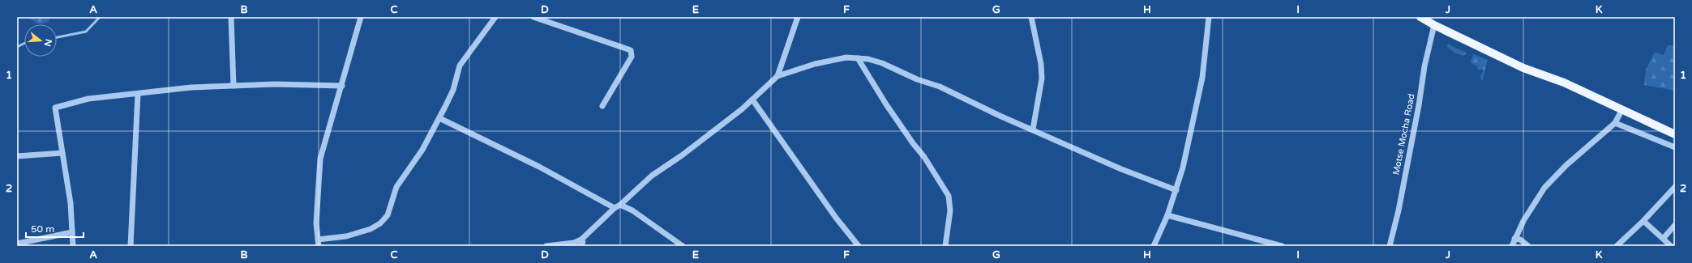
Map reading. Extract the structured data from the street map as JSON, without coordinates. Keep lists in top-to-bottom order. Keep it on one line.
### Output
{"streets":{"street":["Motse Mocha Road"]},"scale_bar":"50 m","north":"right","grid":{"columns":["A","B","C","D","E","F","G","H","I","J","K"],"rows":["1","2"]}}
